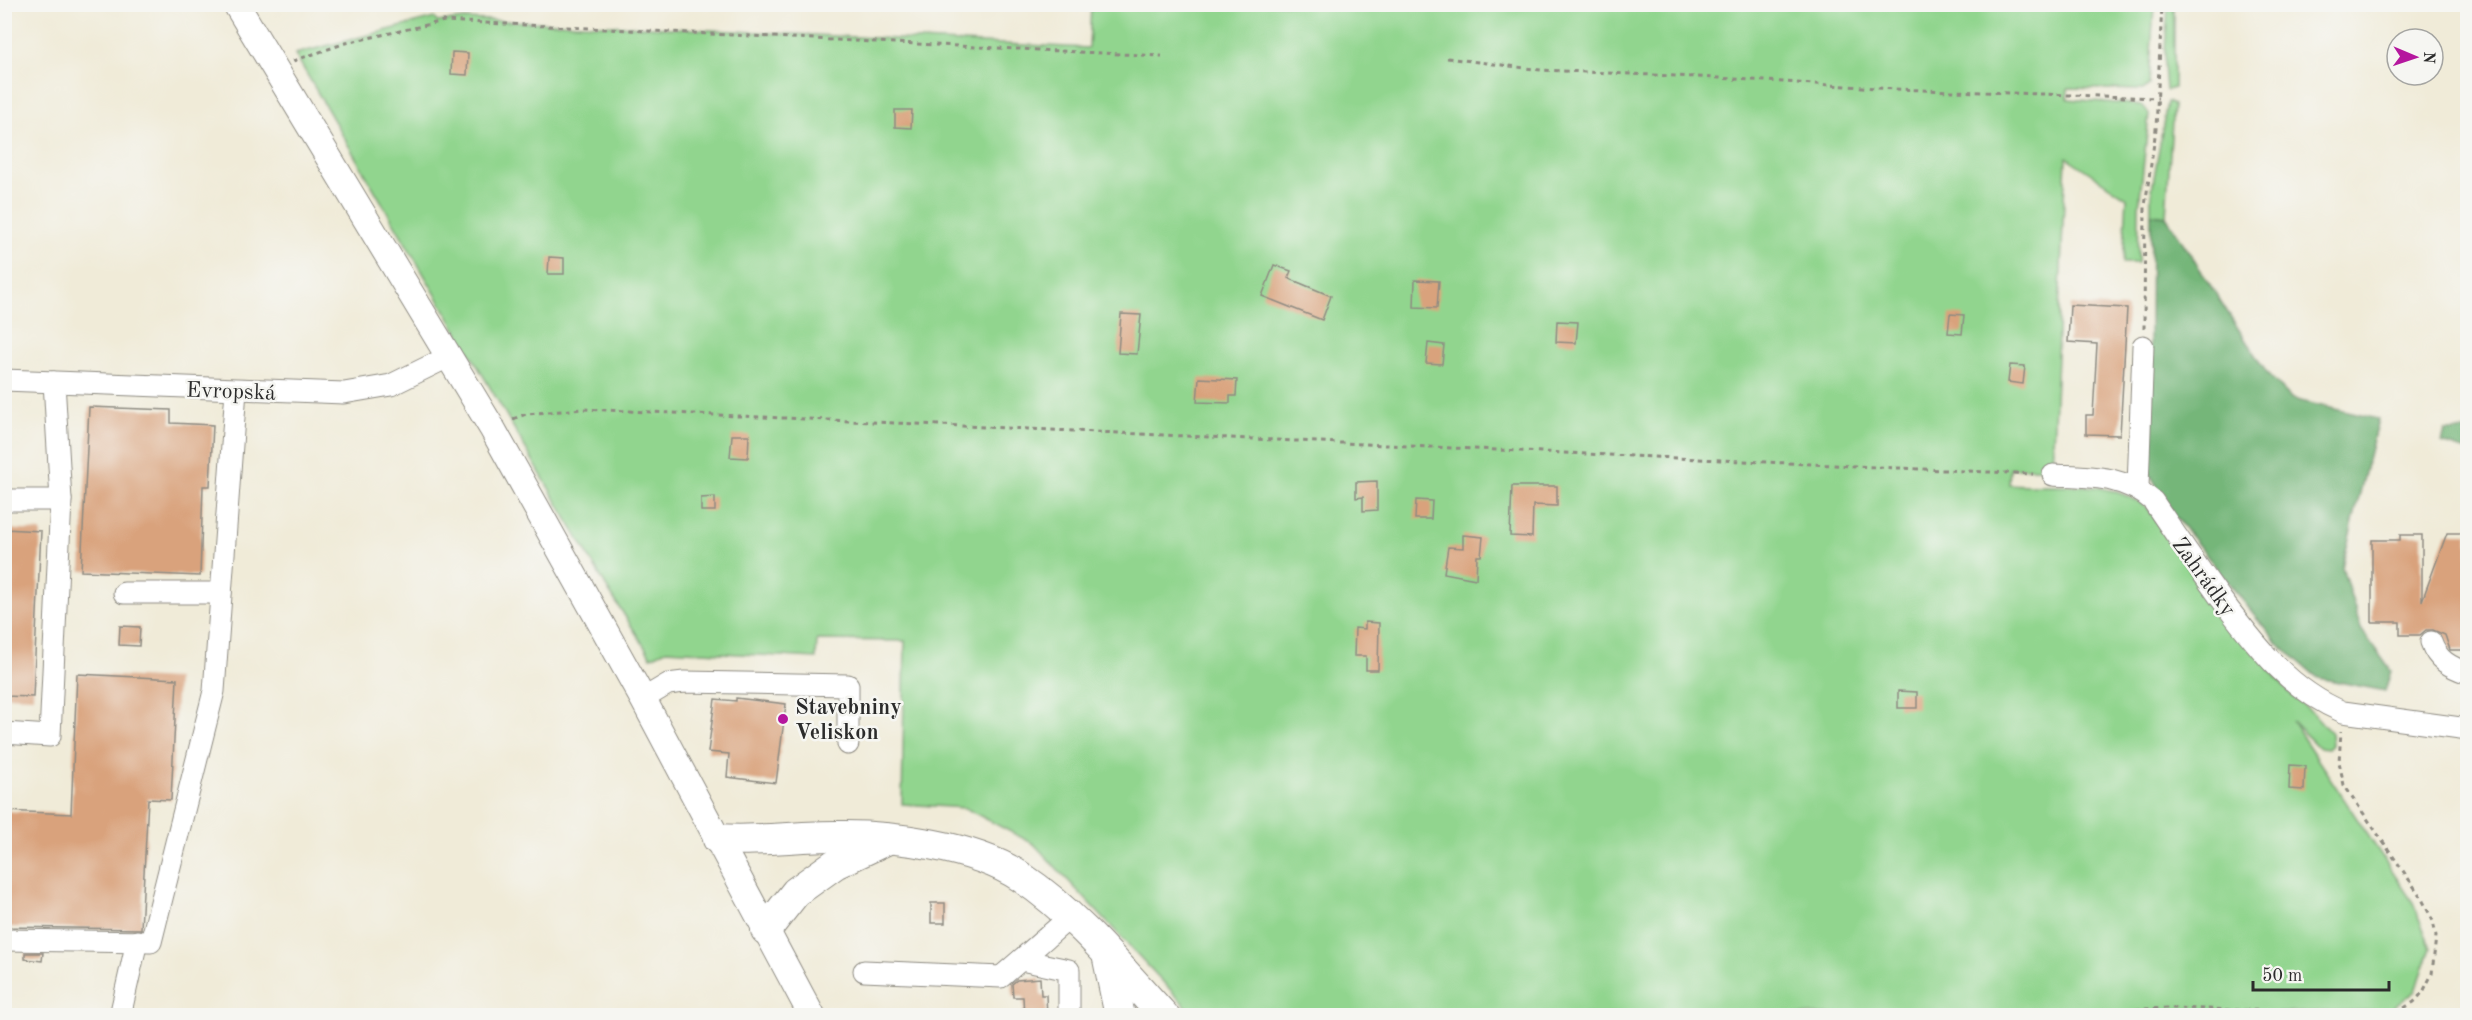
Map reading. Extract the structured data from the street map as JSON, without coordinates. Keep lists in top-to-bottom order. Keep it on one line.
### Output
{"streets":{"street":["Evropská","Zahrádky"]},"places":["Stavebniny Veliskon"],"scale_bar":"50 m","north":"right"}
